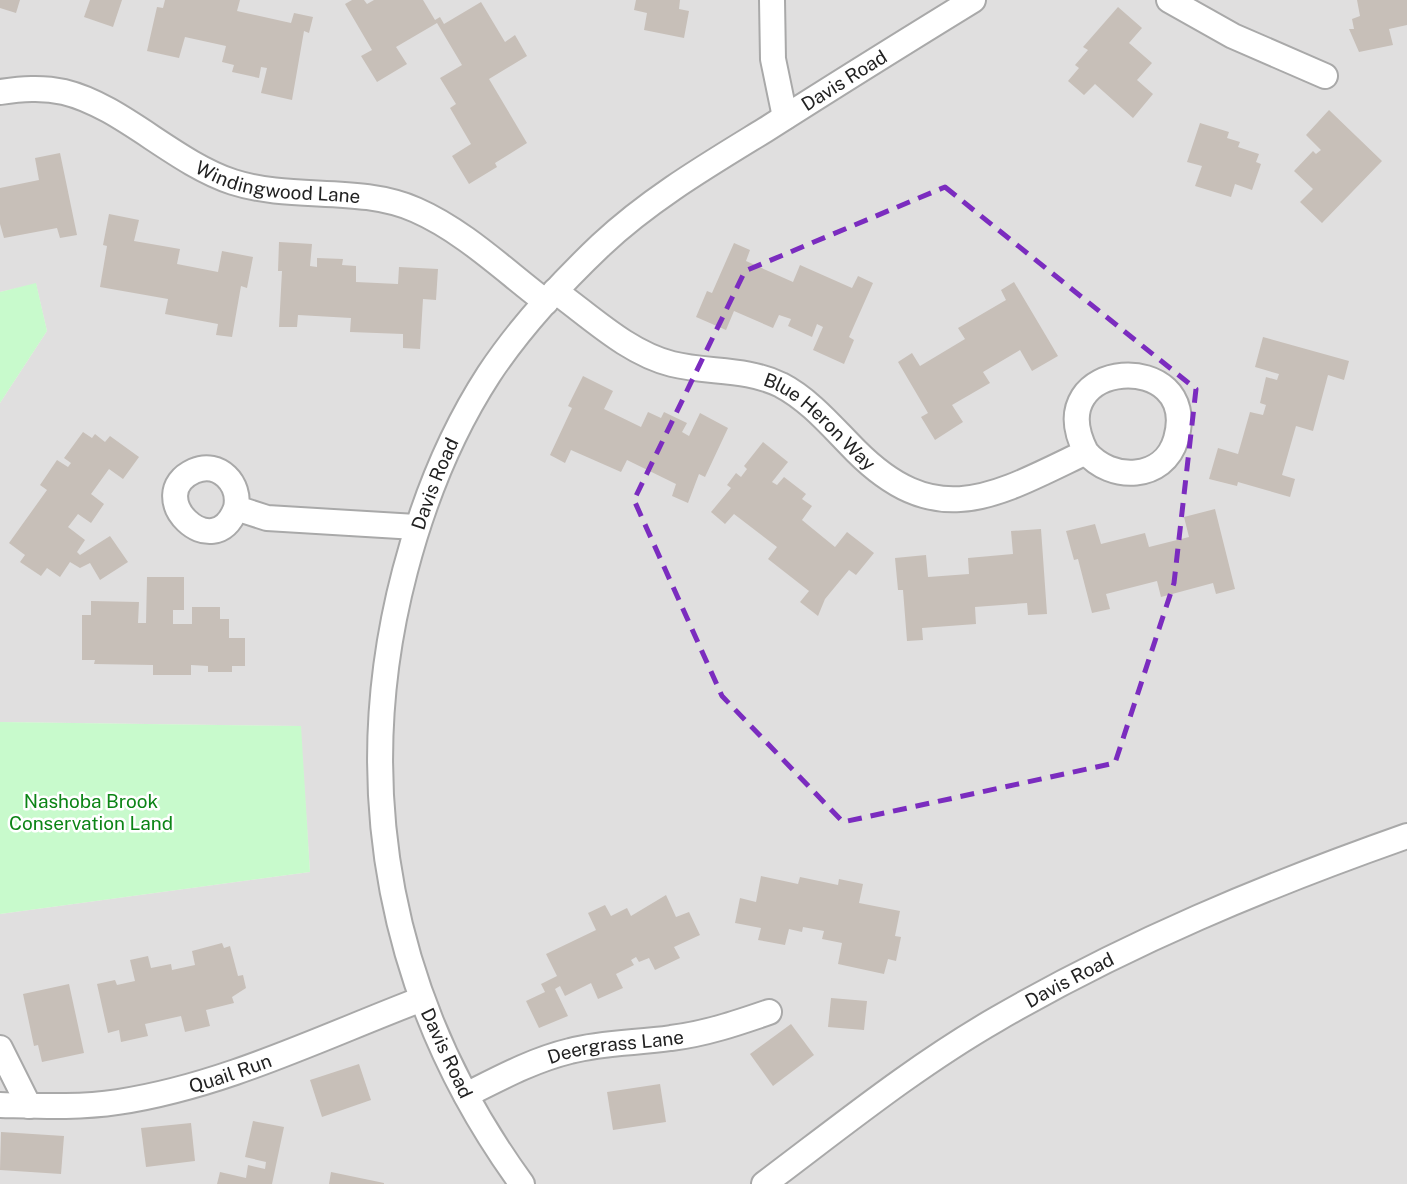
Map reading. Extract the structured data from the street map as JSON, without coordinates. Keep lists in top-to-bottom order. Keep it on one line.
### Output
{"streets":{"street":["Davis Road","Windingwood Lane","Blue Heron Way","Deergrass Lane","Quail Run"]},"crossings":[["Davis Road","Windingwood Lane"],["Davis Road","Blue Heron Way"],["Davis Road","Deergrass Lane"],["Davis Road","Quail Run"],["Windingwood Lane","Blue Heron Way"]],"parks":["Nashoba Brook Conservation Land"]}
